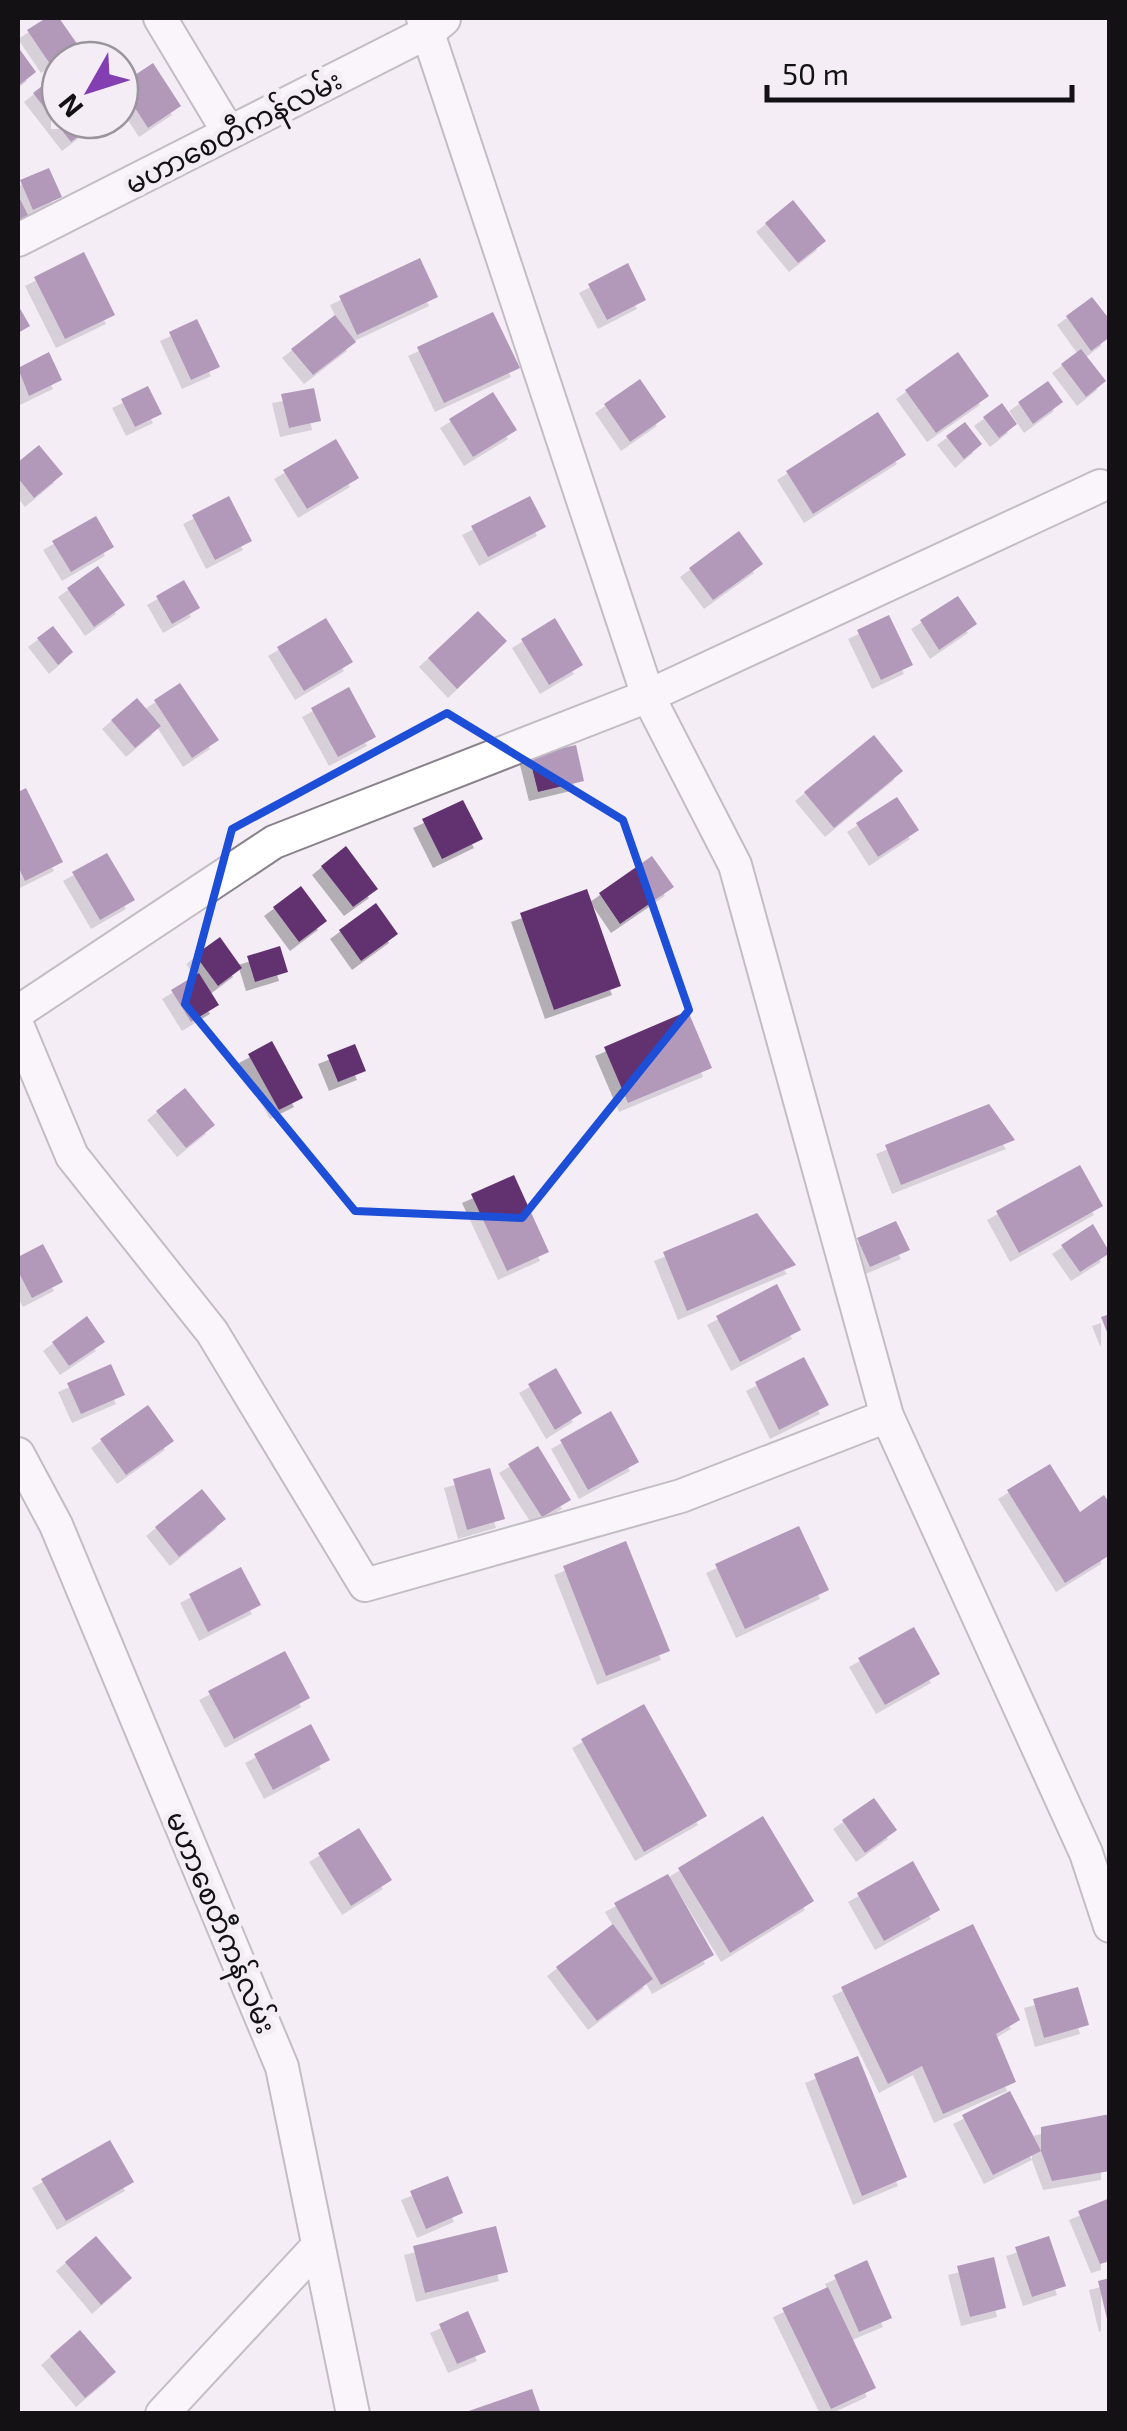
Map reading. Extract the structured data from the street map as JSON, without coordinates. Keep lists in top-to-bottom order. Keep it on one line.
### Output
{"streets":{"street":["မဟာစေတီကန်လမ်း"]},"scale_bar":"50 m","north":"bottom left"}
